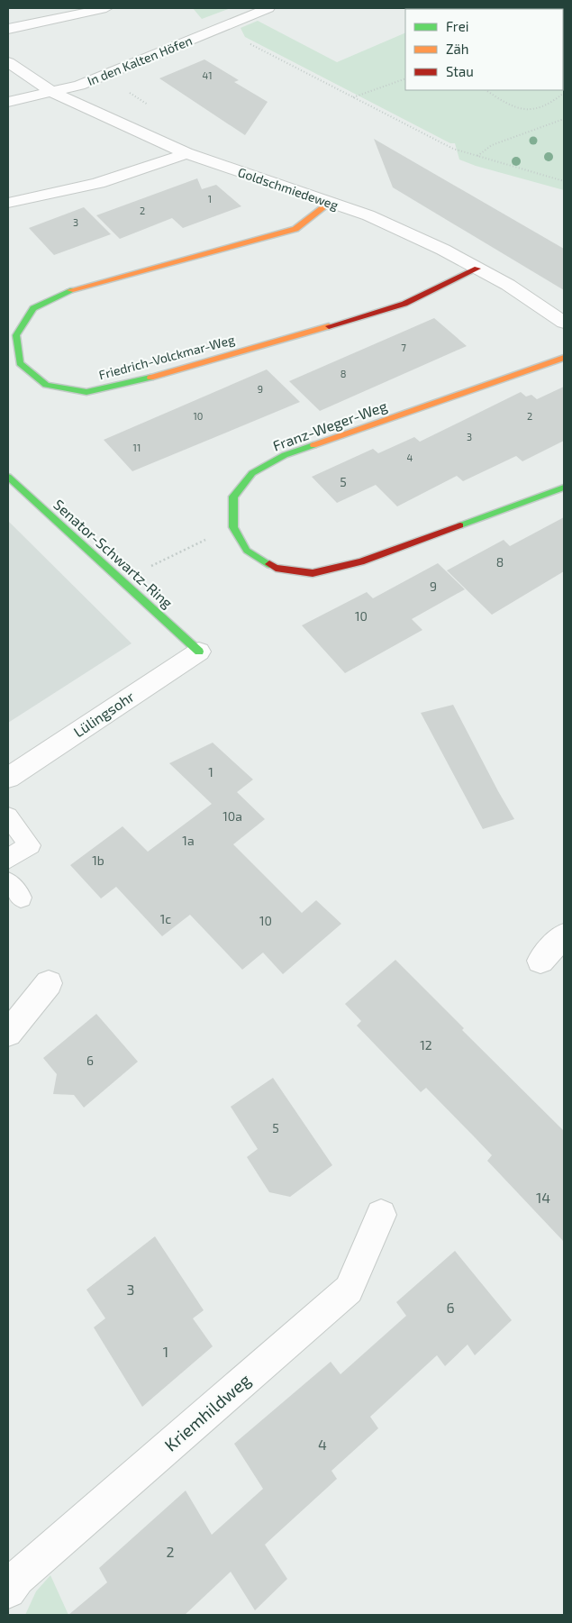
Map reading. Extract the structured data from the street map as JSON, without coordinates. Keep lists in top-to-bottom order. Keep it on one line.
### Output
{"streets":{"street":["In den Kalten Höfen","Goldschmiedeweg","Friedrich-Volckmar-Weg","Franz-Weger-Weg","Senator-Schwartz-Ring","Lülingsohr","Kriemhildweg"]},"crossings":[["In den Kalten Höfen","Goldschmiedeweg"],["Goldschmiedeweg","Friedrich-Volckmar-Weg"],["Senator-Schwartz-Ring","Lülingsohr"]],"house_numbers":["41","1","2","3","7","8","9","10","2","3","11","4","5","8","9","10","1","10a","1a","1b","1c","10","12","6","5","14","3","6","1","4","2"],"legend":["Frei","Zäh","Stau"]}
